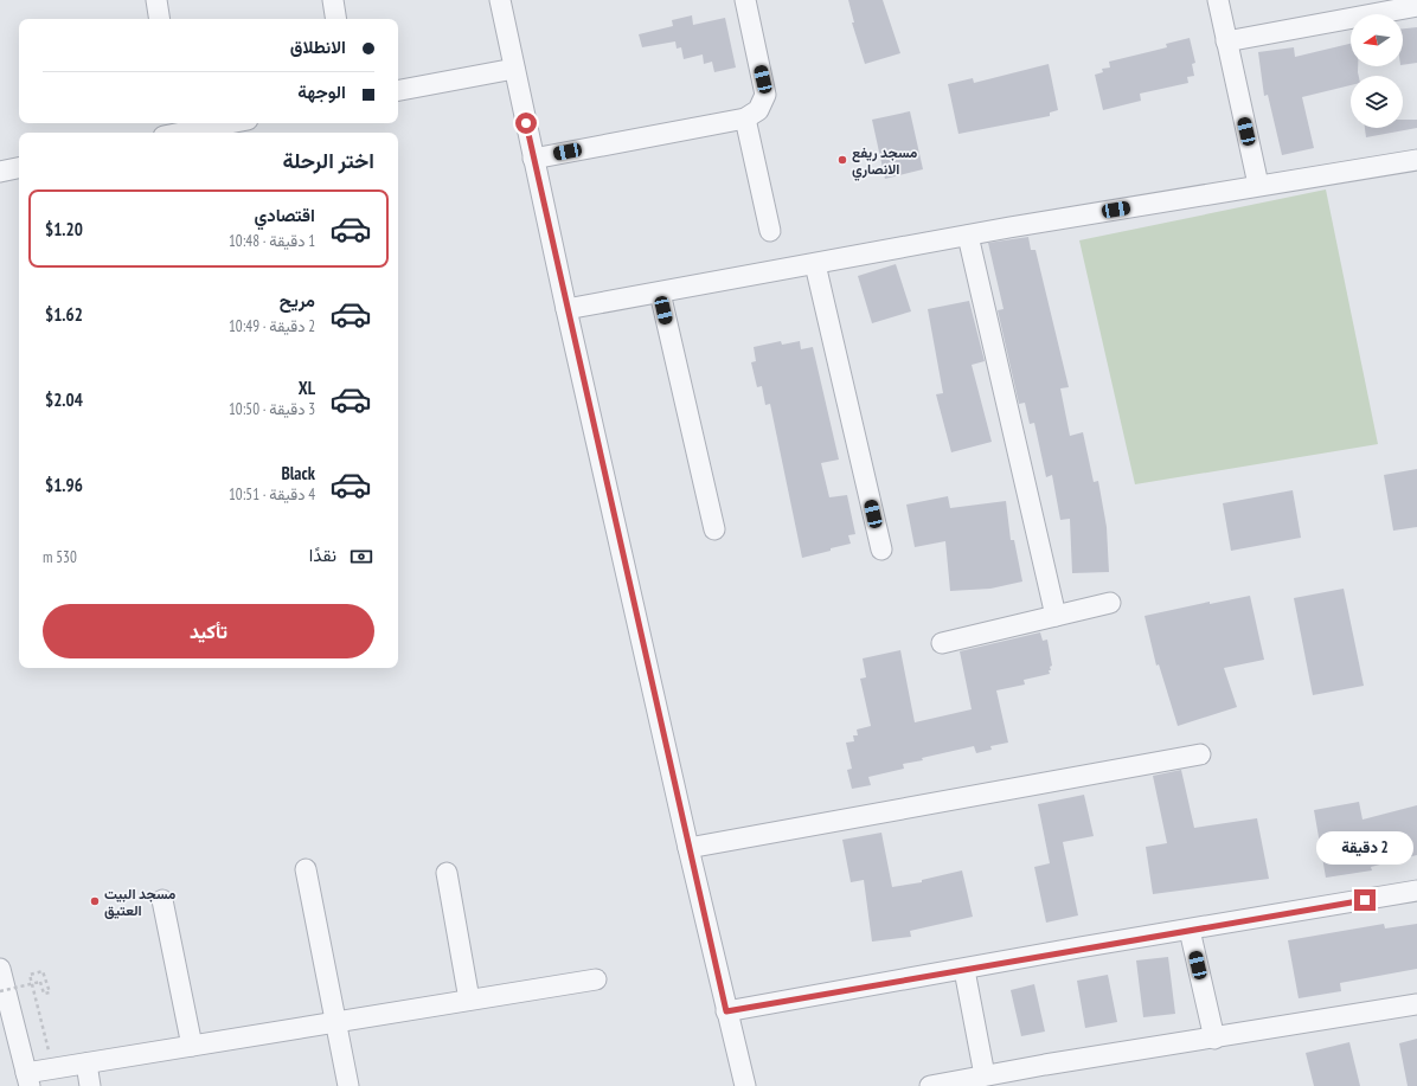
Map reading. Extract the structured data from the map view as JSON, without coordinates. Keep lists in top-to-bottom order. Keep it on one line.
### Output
{"places":["مسجد ريفع الانصاري","مسجد البيت العتيق"],"north":"left","page":{"banner":["الانطلاق","الوجهة"],"heading":"اختر الرحلة","list":[{"name":"اقتصادي","note":"1 دقيقة · 10:48","value":"$1.20"},{"name":"مريح","note":"2 دقيقة · 10:49","value":"$1.62"},{"name":"XL","note":"3 دقيقة · 10:50","value":"$2.04"},{"name":"Black","note":"4 دقيقة · 10:51","value":"$1.96"}],"pay":["نقدًا","530 m"],"buttons":"تأكيد","bubble":"2 دقيقة"}}
